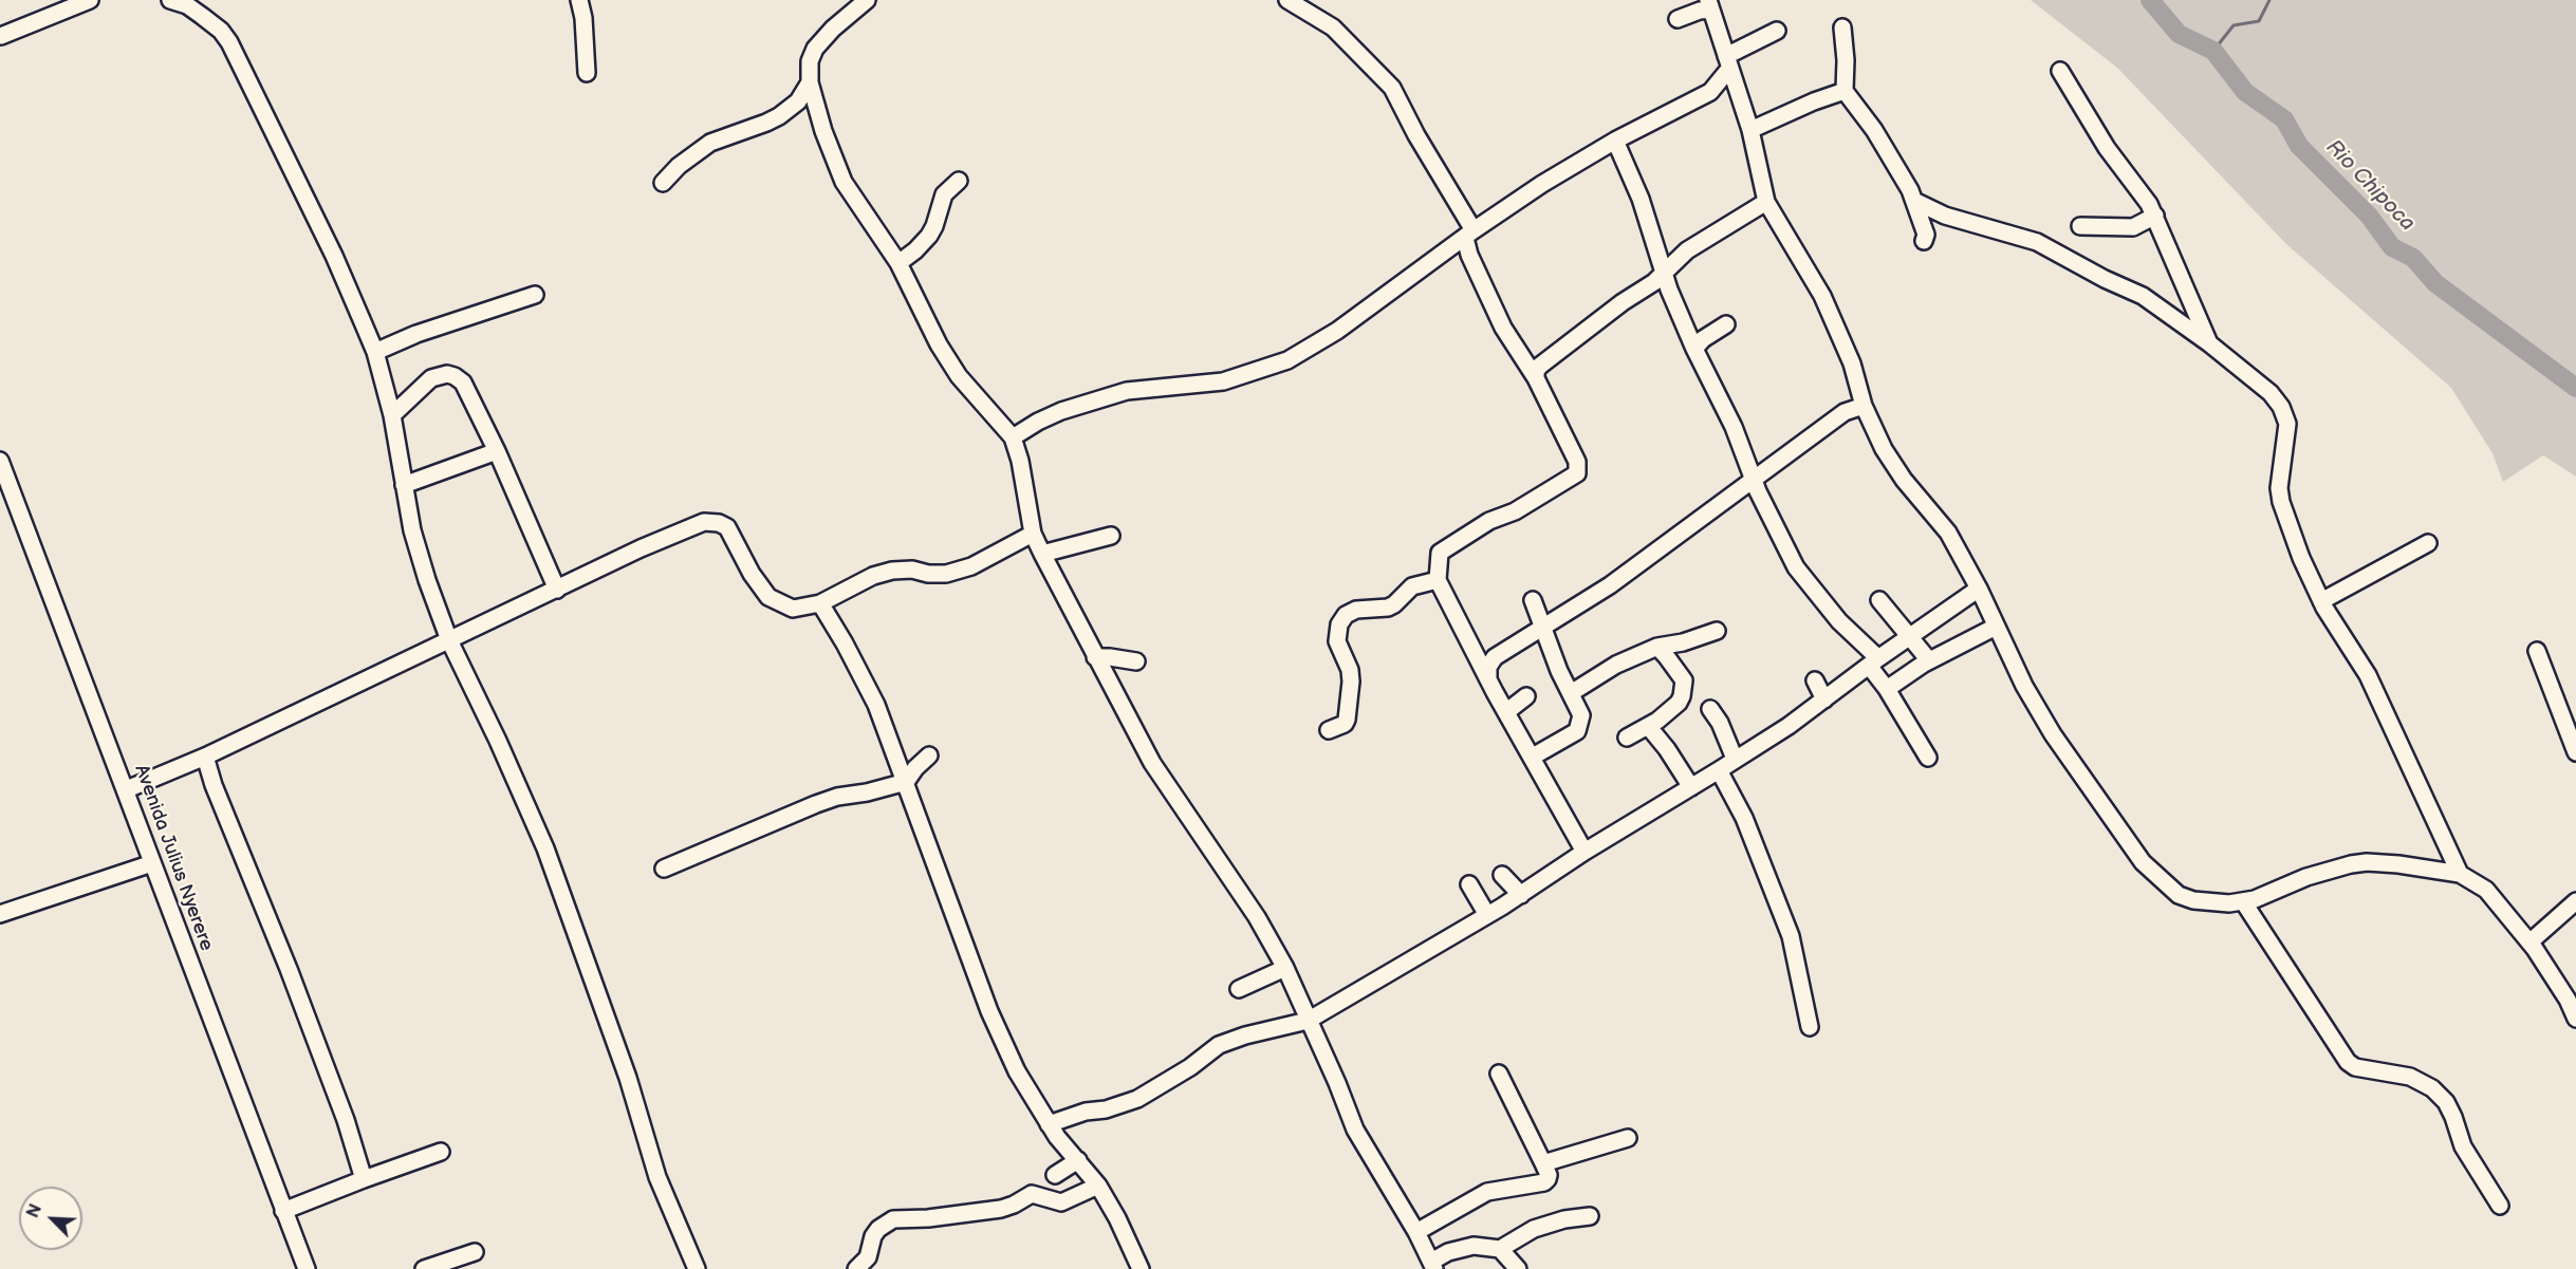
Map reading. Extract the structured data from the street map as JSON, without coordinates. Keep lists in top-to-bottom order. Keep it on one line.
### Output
{"streets":{"street":["Avenida Julius Nyerere"]},"water":["Rio Chipoca"],"north":"top left"}
